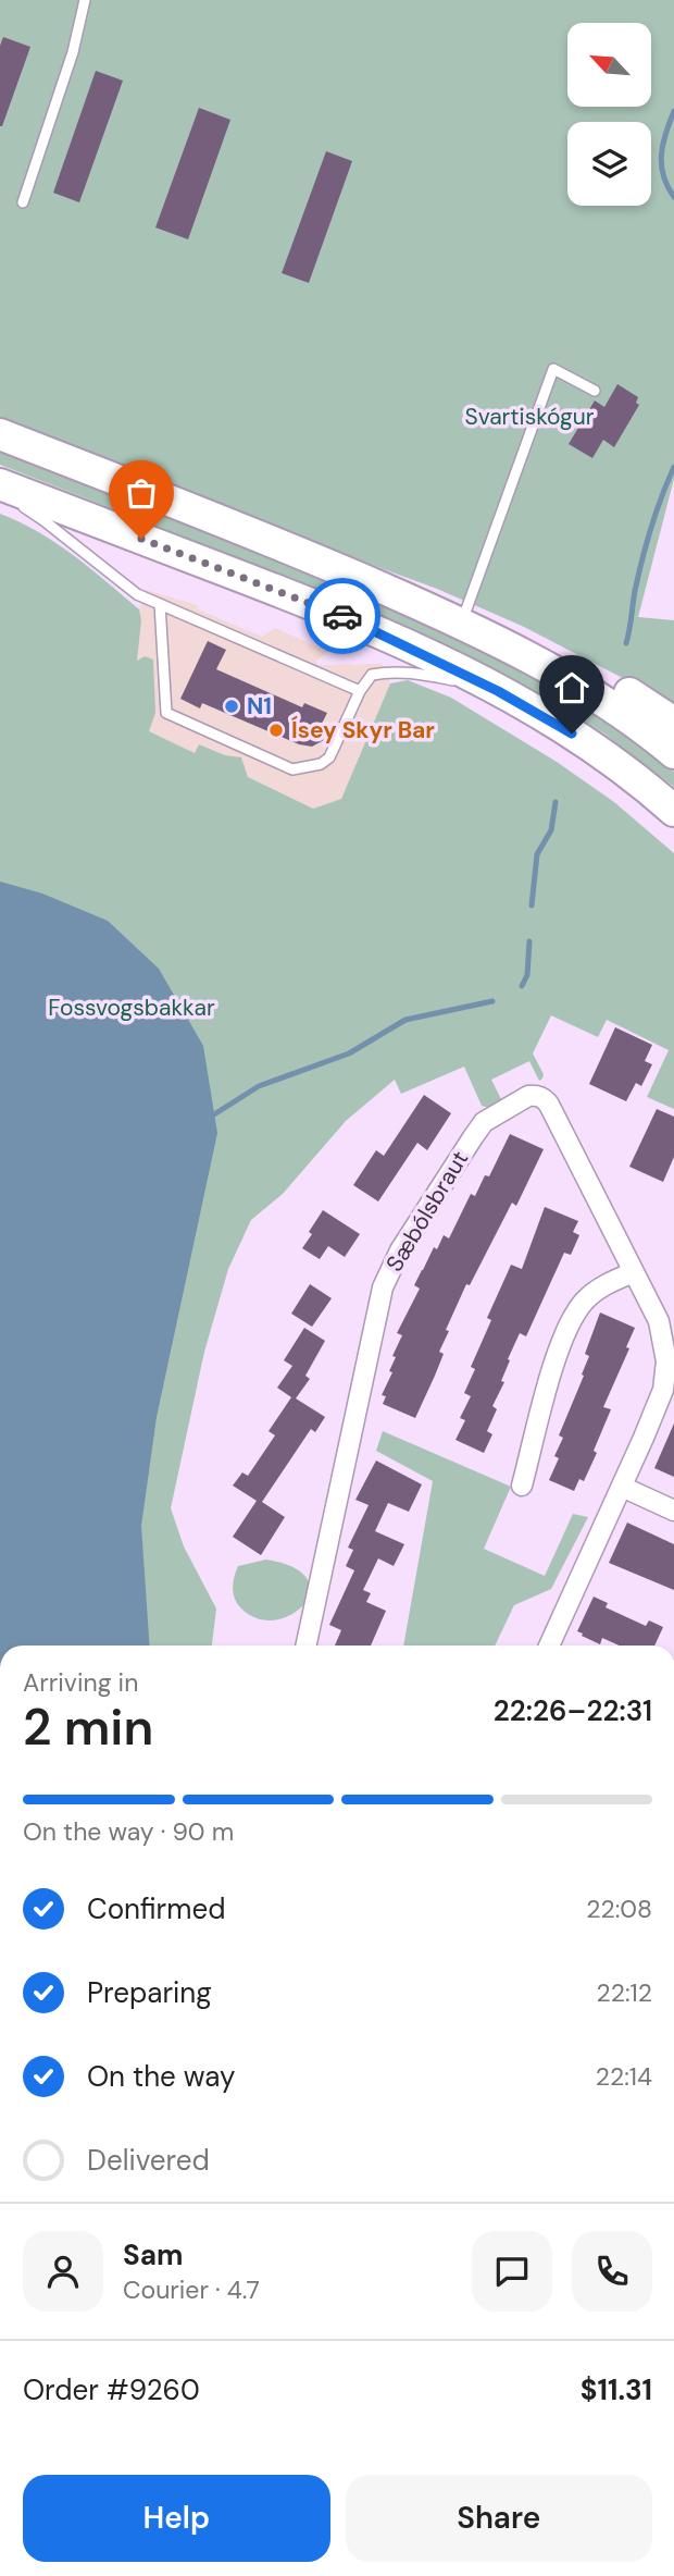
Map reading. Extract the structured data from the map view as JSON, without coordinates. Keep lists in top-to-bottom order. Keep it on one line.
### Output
{"streets":{"street":["Sæbólsbraut"]},"parks":["Svartiskógur","Fossvogsbakkar"],"places":["N1","Ísey Skyr Bar"],"north":"top left","page":{"heading":["2 min","Arriving in","22:26–22:31"],"panel":["Sam","Courier · 4.7","Order #9260","$11.31"],"bar":"On the way · 90 m","list":[["Confirmed","22:08"],["Preparing","22:12"],["On the way","22:14"],"Delivered"],"buttons":["Help","Share"]}}
